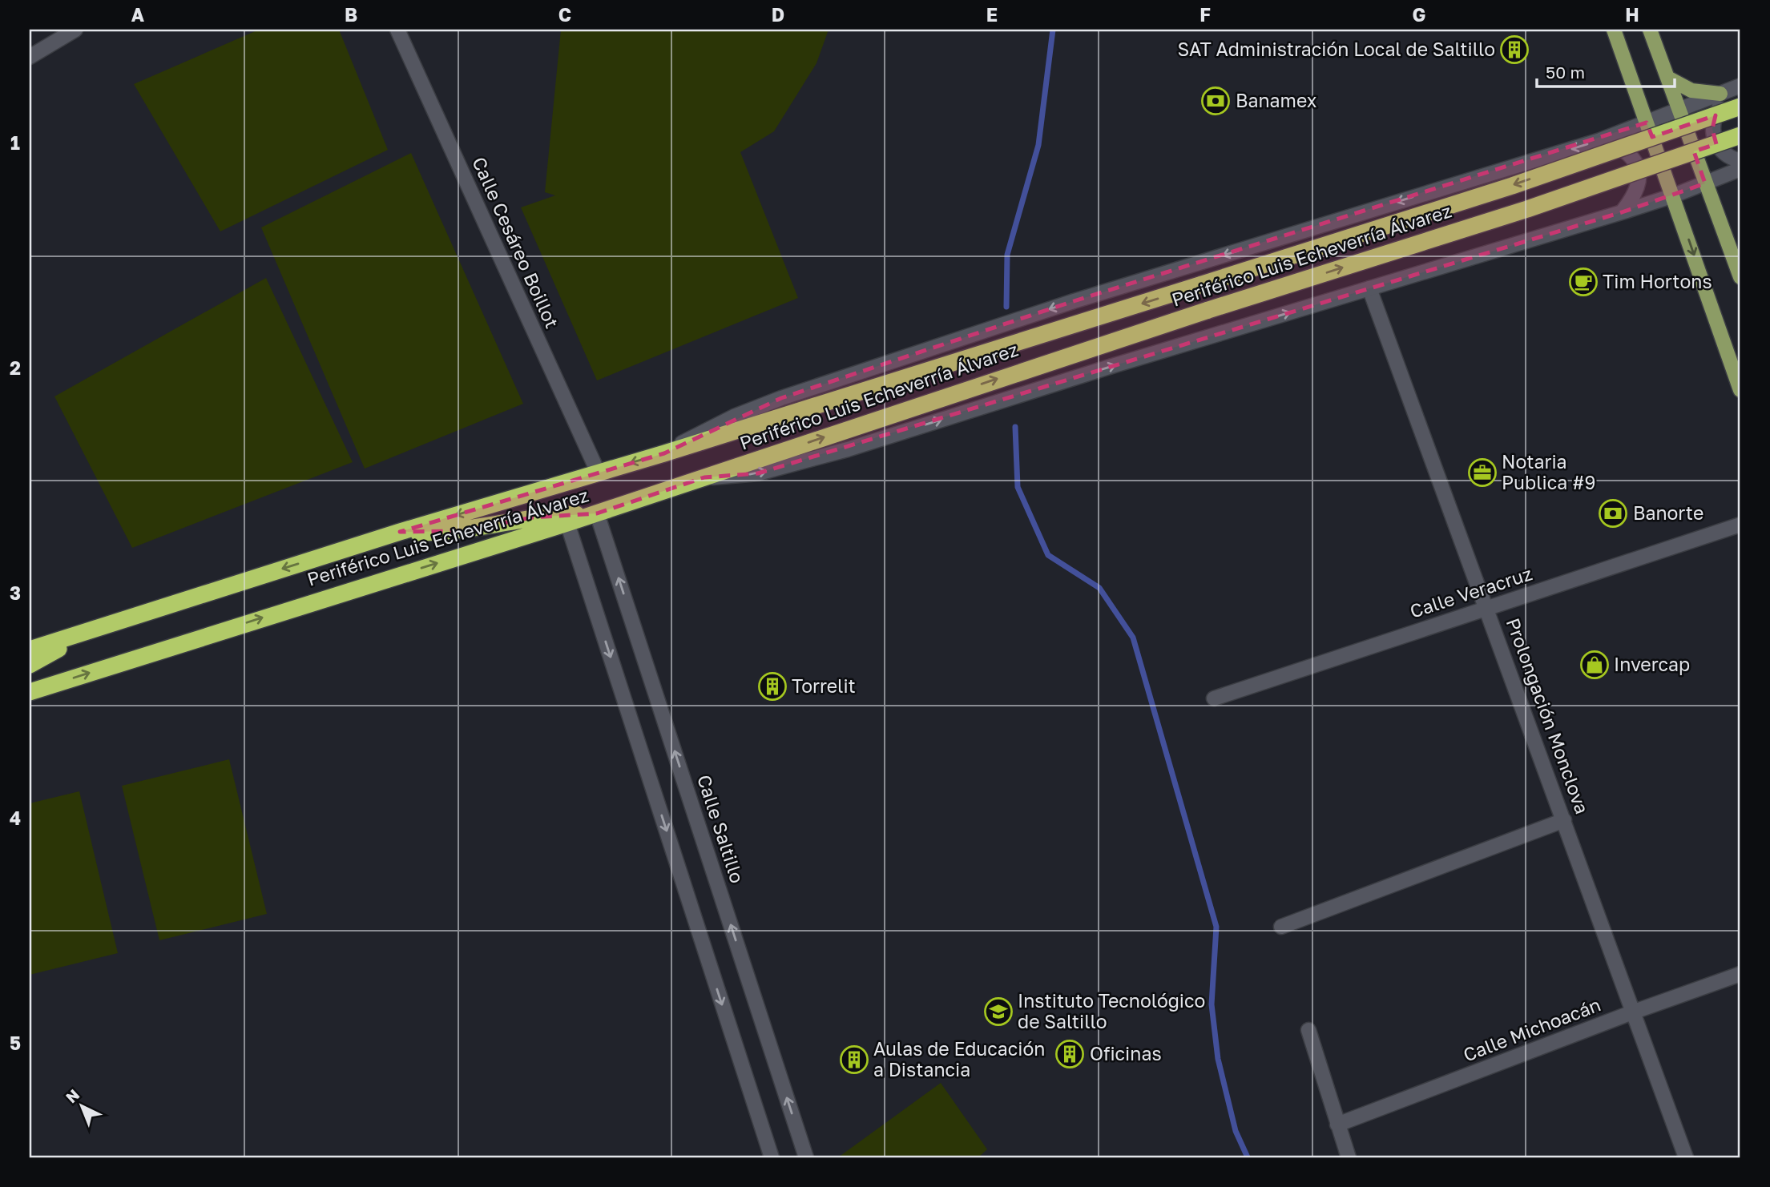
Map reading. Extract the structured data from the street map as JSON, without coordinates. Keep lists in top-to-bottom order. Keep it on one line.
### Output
{"streets":{"highway":["Periférico Luis Echeverría Álvarez"],"street":["Calle Cesáreo Boillot","Calle Veracruz","Prolongación Monclova","Calle Saltillo","Calle Michoacán"]},"crossings":[["Calle Cesáreo Boillot","Periférico Luis Echeverría Álvarez"],["Periférico Luis Echeverría Álvarez","Calle Saltillo"],["Calle Veracruz","Prolongación Monclova"],["Prolongación Monclova","Calle Michoacán"]],"places":{"building":["SAT Administración Local de Saltillo","Torrelit","Oficinas","Aulas de Educación a Distancia"],"bank":["Banamex","Banorte"],"cafe":["Tim Hortons"],"office":["Notaria Publica #9"],"shop":["Invercap"],"school or university":["Instituto Tecnológico de Saltillo"]},"scale_bar":"50 m","north":"top left","grid":{"columns":["A","B","C","D","E","F","G","H"],"rows":["1","2","3","4","5"]}}
